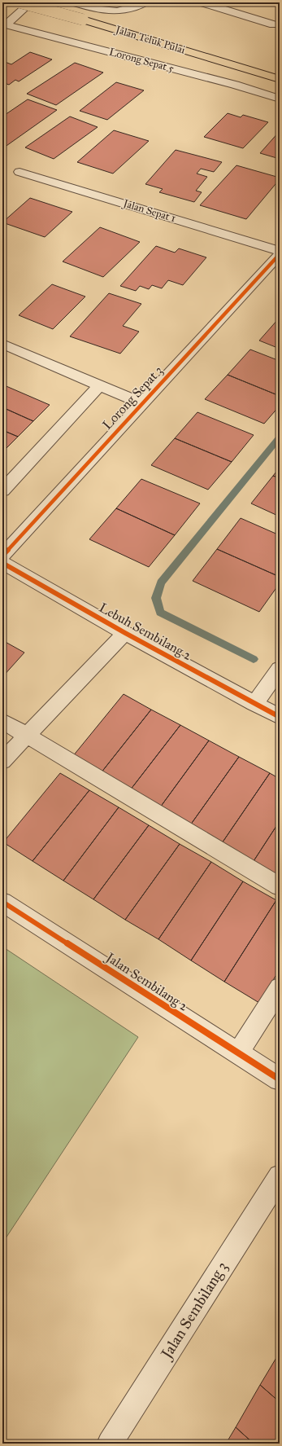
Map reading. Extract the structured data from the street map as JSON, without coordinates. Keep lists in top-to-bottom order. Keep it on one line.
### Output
{"streets":{"main road":["Jalan Teluk Pulai"],"street":["Lorong Sepat 5","Jalan Sepat 1","Lorong Sepat 3","Lebuh Sembilang 2","Jalan Sembilang 2","Jalan Sembilang 3"]}}
